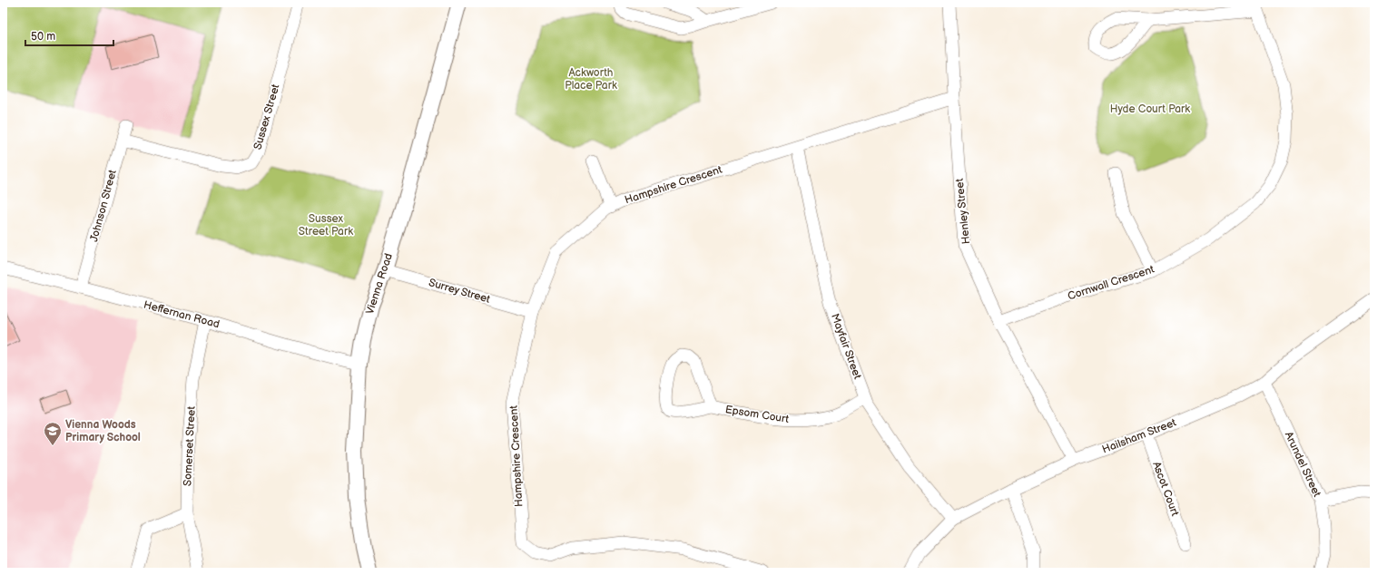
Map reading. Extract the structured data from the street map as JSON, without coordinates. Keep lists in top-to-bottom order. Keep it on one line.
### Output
{"streets":{"main road":["Vienna Road"],"street":["Sussex Street","Hampshire Crescent","Johnson Street","Henley Street","Cornwall Crescent","Surrey Street","Heffernan Road","Mayfair Street","Epsom Court","Hailsham Street","Somerset Street","Arundel Street","Ascot Court"]},"crossings":[["Sussex Street","Johnson Street"],["Hampshire Crescent","Henley Street"],["Hampshire Crescent","Surrey Street"],["Hampshire Crescent","Mayfair Street"],["Johnson Street","Heffernan Road"],["Henley Street","Cornwall Crescent"],["Henley Street","Hailsham Street"],["Vienna Road","Surrey Street"],["Vienna Road","Heffernan Road"],["Heffernan Road","Somerset Street"],["Mayfair Street","Epsom Court"],["Mayfair Street","Hailsham Street"],["Hailsham Street","Arundel Street"],["Hailsham Street","Ascot Court"]],"parks":["Ackworth Place Park","Hyde Court Park","Sussex Street Park"],"places":{"school or university":["Vienna Woods Primary School"]},"scale_bar":"50 m"}
